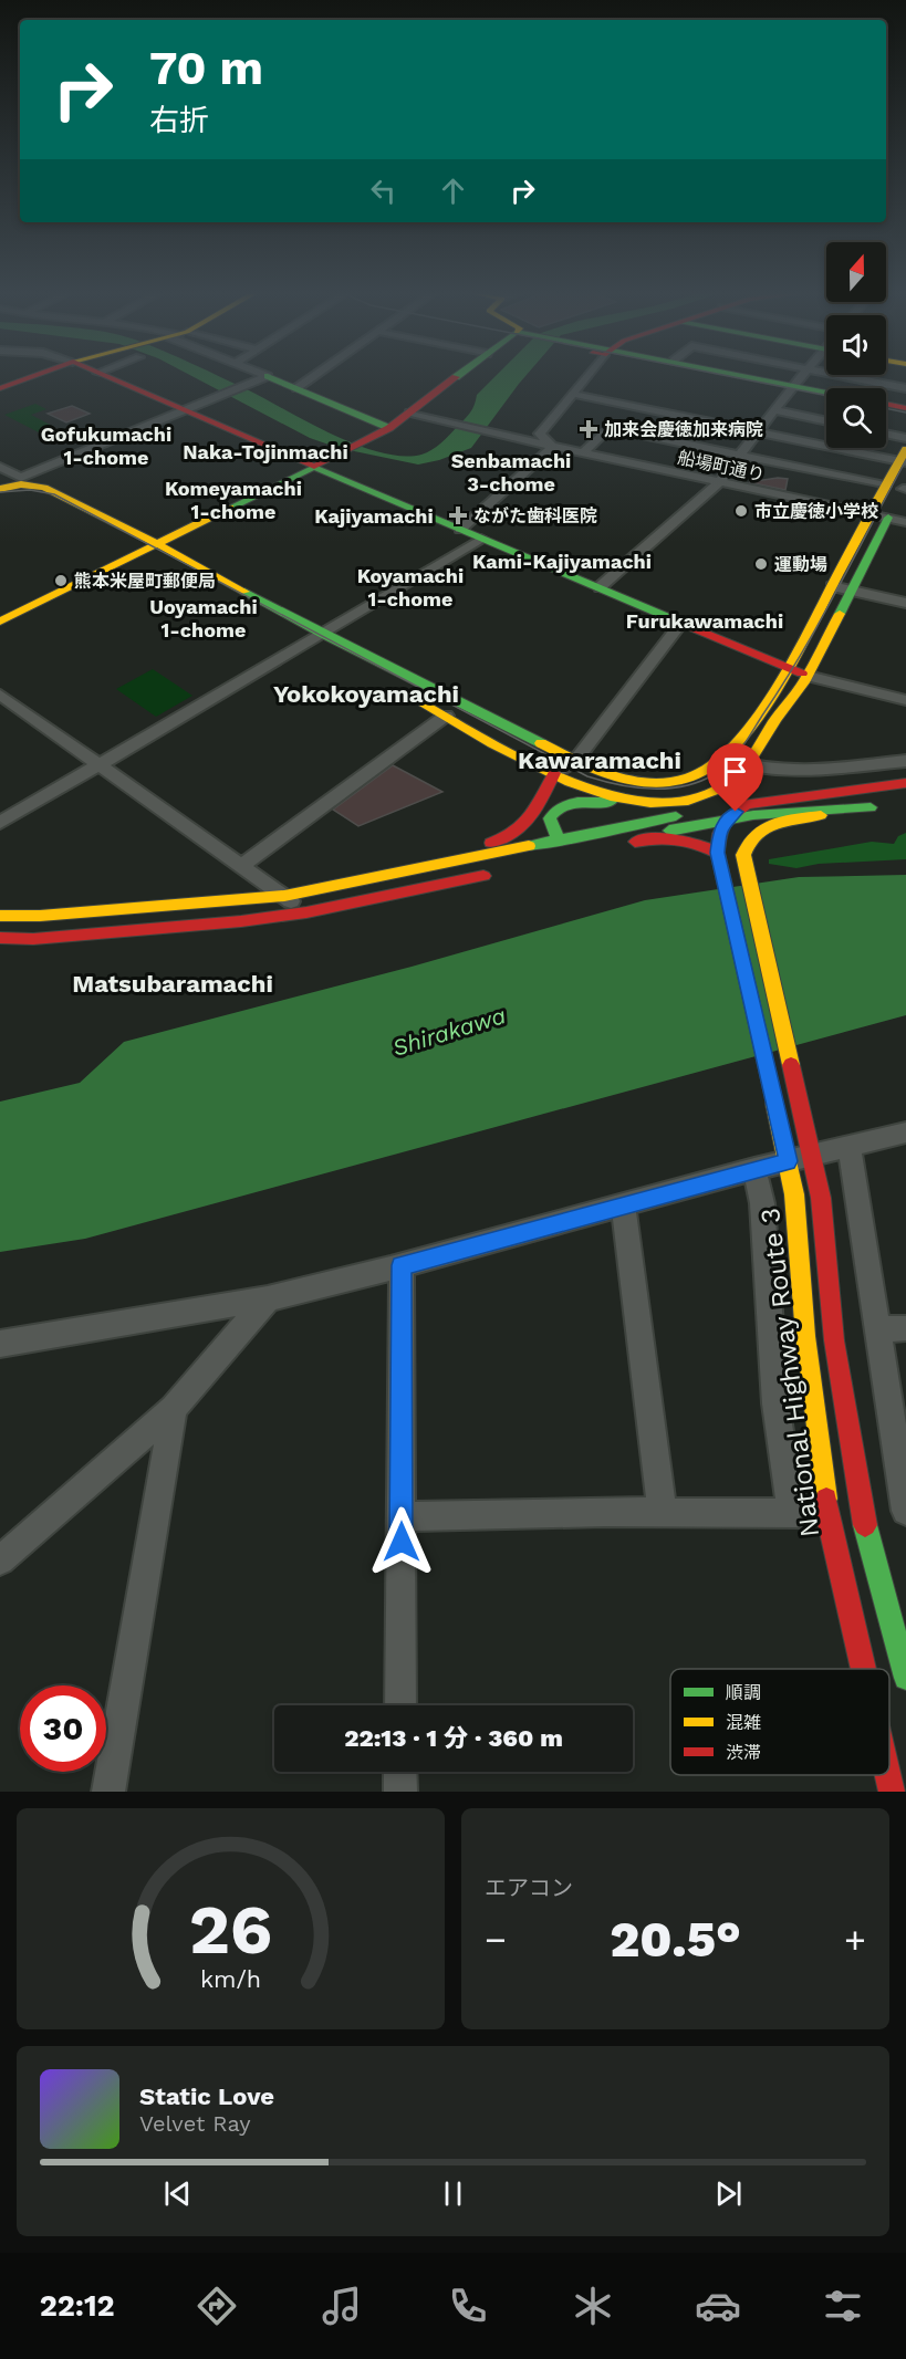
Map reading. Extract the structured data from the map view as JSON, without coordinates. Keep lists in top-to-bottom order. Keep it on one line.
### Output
{"streets":{"main road":["National Highway Route 3"],"street":["船場町通り"]},"districts":["Gofukumachi 1-chome","Naka-Tojinmachi","Senbamachi 3-chome","Komeyamachi 1-chome","Kajiyamachi","Kami-Kajiyamachi","Koyamachi 1-chome","Uoyamachi 1-chome","Furukawamachi","Yokokoyamachi","Kawaramachi","Matsubaramachi"],"water":["Shirakawa"],"places":{"health":["加来会慶徳加来病院","ながた歯科医院"],"other":["市立慶徳小学校","運動場","熊本米屋町郵便局"]},"legend":["順調","混雑","渋滞"],"north":"top","page":{"turn":["70 m","右折"],"limit":"30","trip":"22:13 · 1 分 · 360 m","tile":"エアコン","heat":["−","20.5°","+"],"song":["Static Love","Velvet Ray"],"tabs":"22:12","gauge":["26","km/h"]}}
